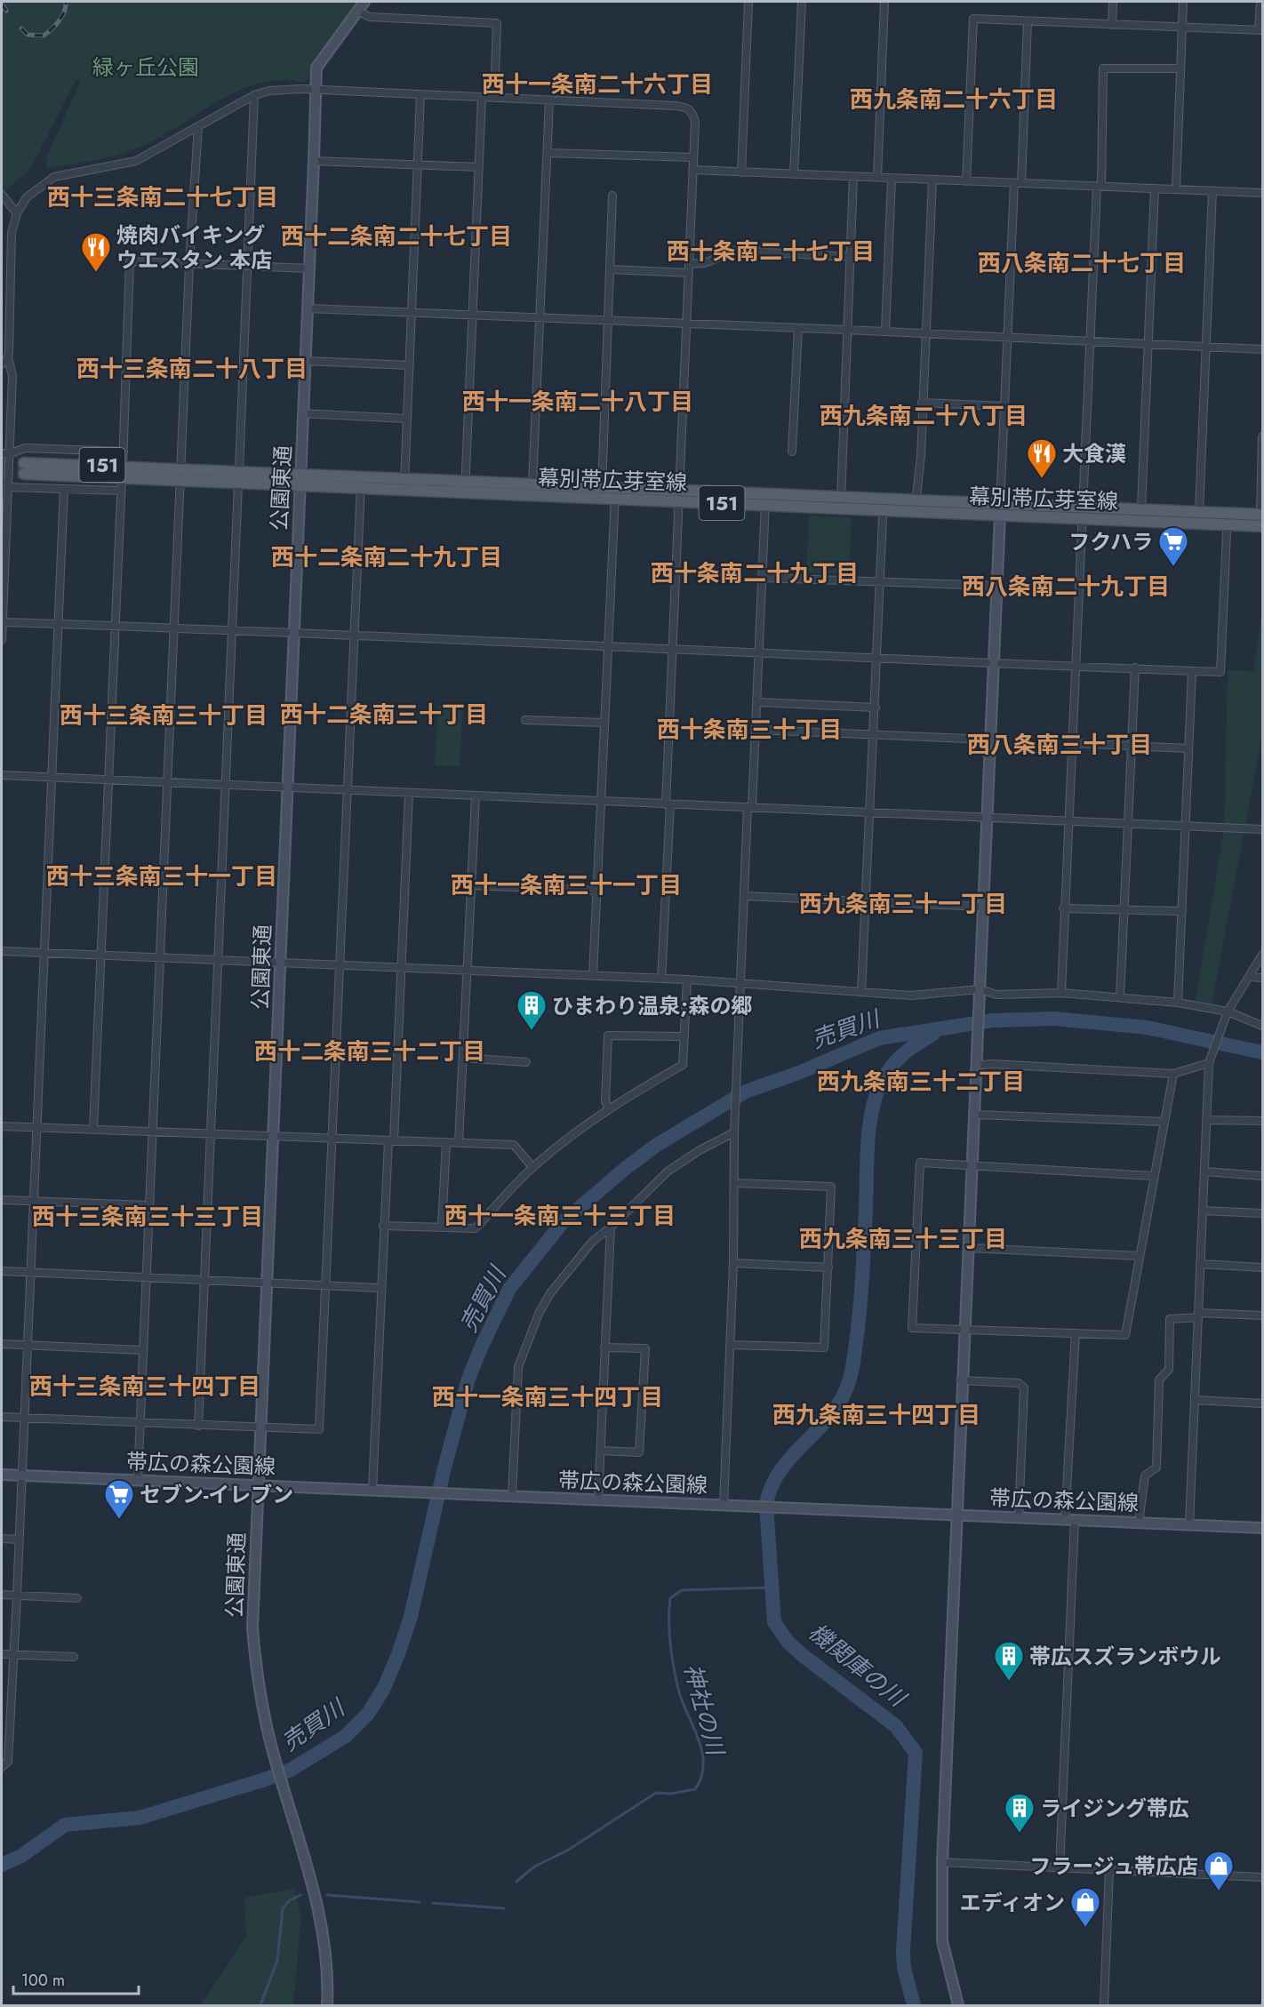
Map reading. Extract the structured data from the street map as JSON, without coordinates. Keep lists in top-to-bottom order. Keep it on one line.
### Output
{"streets":{"main road":["151","幕別帯広芽室線"],"street":["公園東通","帯広の森公園線"]},"crossings":[["幕別帯広芽室線","公園東通"],["公園東通","帯広の森公園線"]],"districts":["西十一条南二十六丁目","西九条南二十六丁目","西十三条南二十七丁目","西十二条南二十七丁目","西十条南二十七丁目","西八条南二十七丁目","西十三条南二十八丁目","西十一条南二十八丁目","西九条南二十八丁目","西十二条南二十九丁目","西十条南二十九丁目","西八条南二十九丁目","西十二条南三十丁目","西十三条南三十丁目","西十条南三十丁目","西八条南三十丁目","西十三条南三十一丁目","西十一条南三十一丁目","西九条南三十一丁目","西十二条南三十二丁目","西九条南三十二丁目","西十一条南三十三丁目","西十三条南三十三丁目","西九条南三十三丁目","西十三条南三十四丁目","西十一条南三十四丁目","西九条南三十四丁目"],"water":["売買川","機関庫の川","神社の川"],"parks":["緑ヶ丘公園"],"places":{"restaurant":["焼肉バイキング ウエスタン 本店","大食漢"],"supermarket":["フクハラ","セブン-イレブン"],"building":["ひまわり温泉;森の郷","帯広スズランボウル","ライジング帯広"],"shop":["フラージュ帯広店","エディオン"]},"scale_bar":"100 m"}
